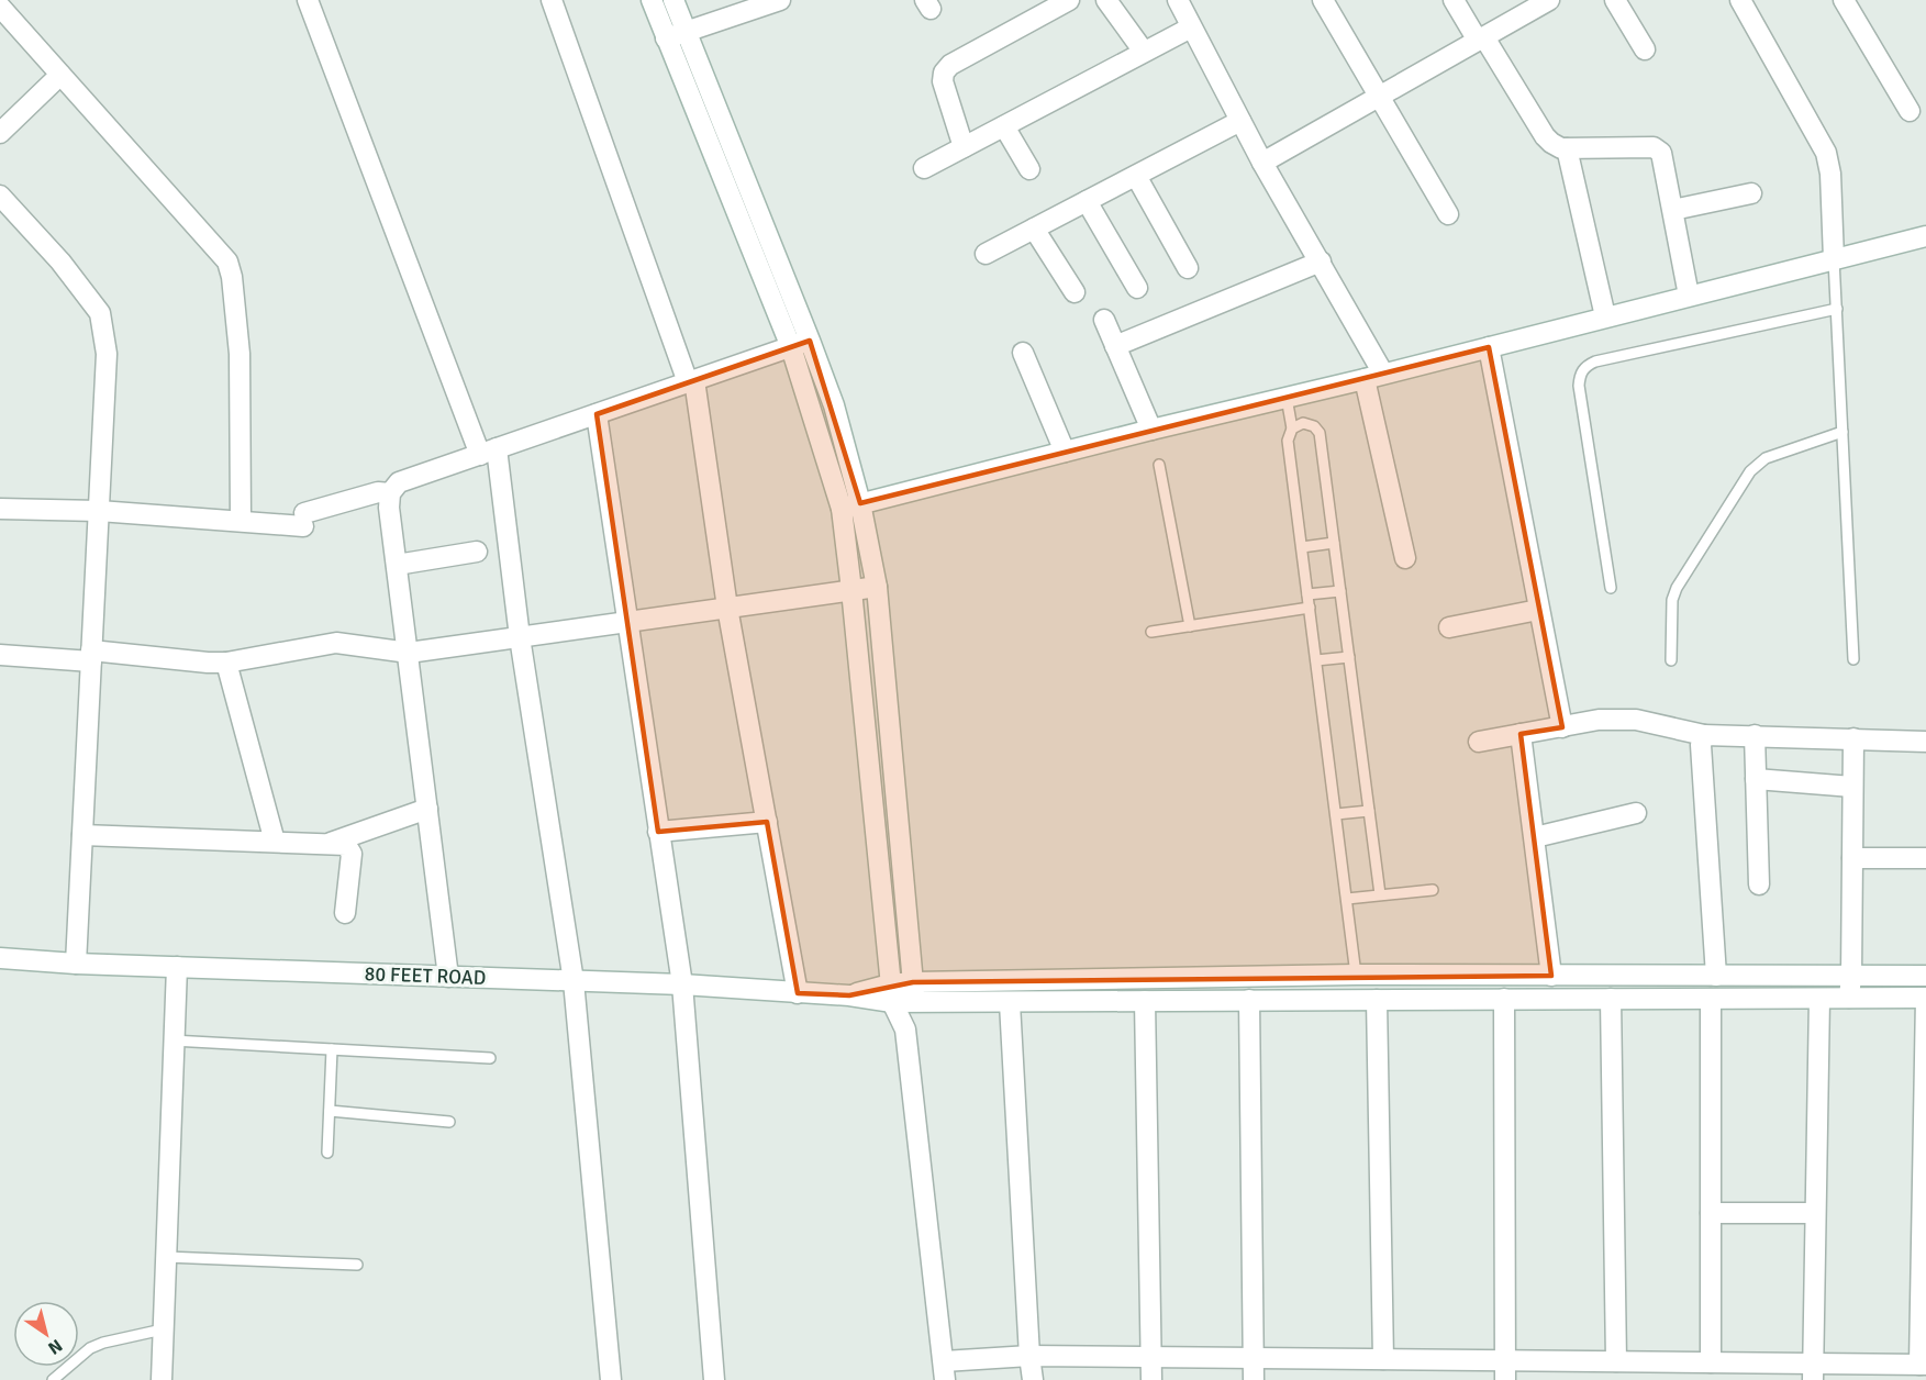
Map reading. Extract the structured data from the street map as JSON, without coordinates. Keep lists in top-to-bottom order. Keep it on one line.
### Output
{"streets":{"street":["80 FEET ROAD"]},"north":"bottom right"}
